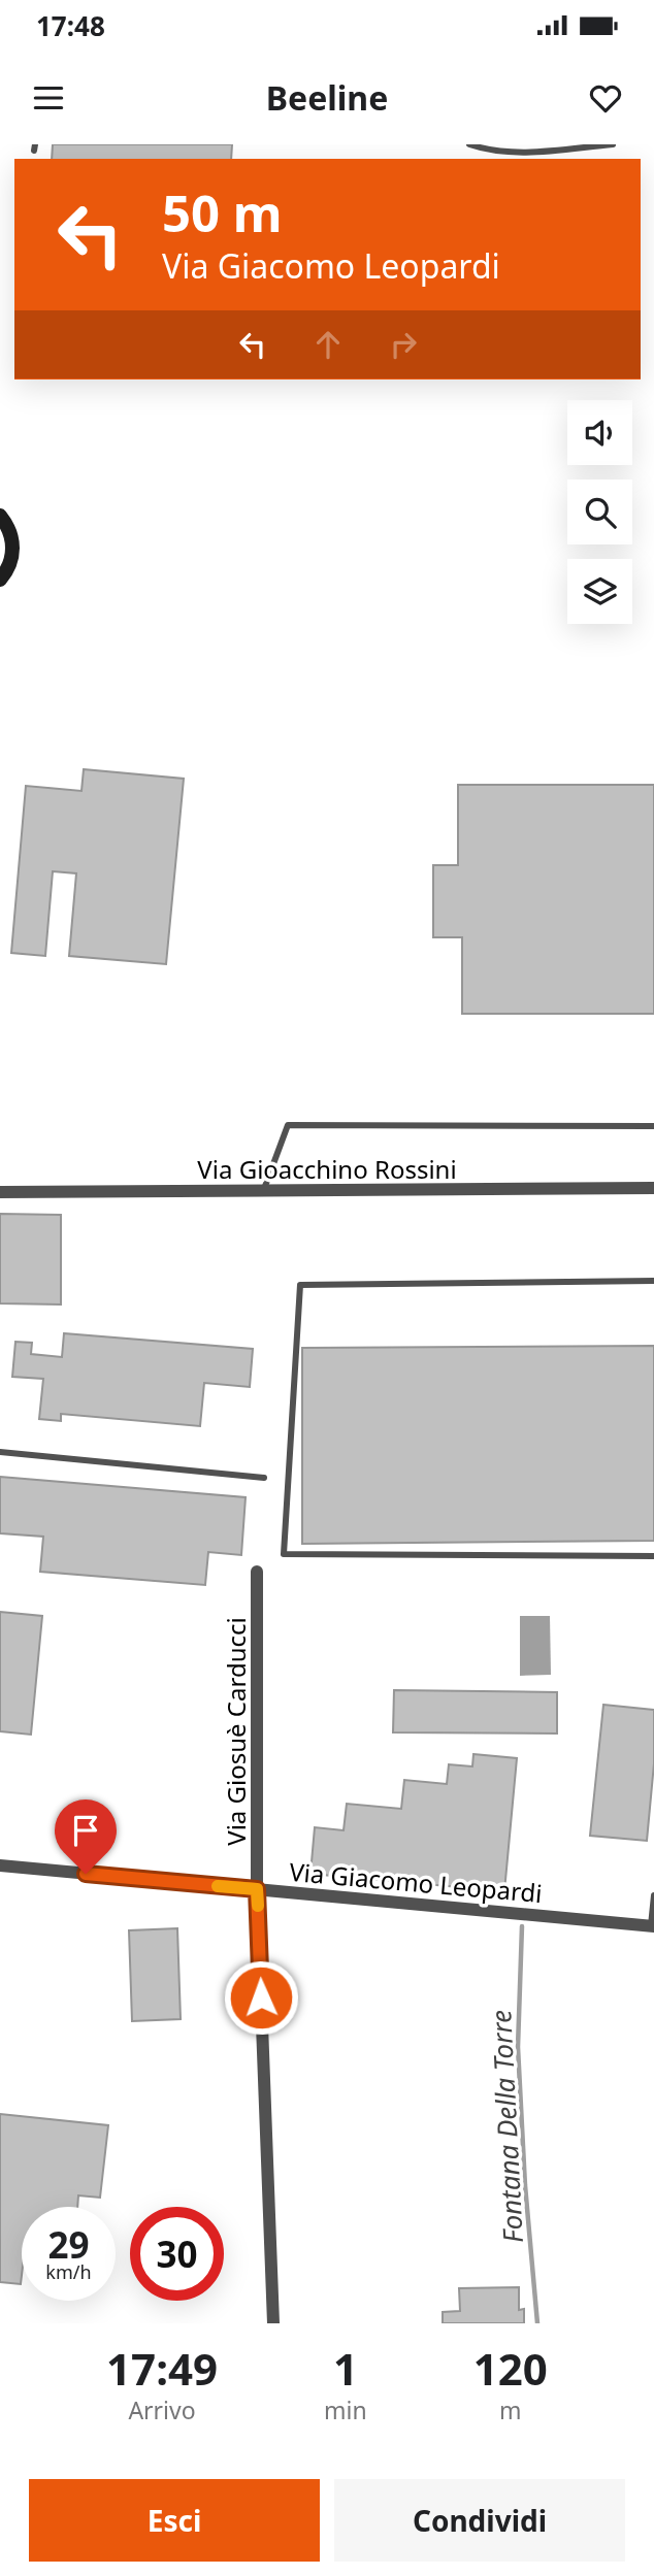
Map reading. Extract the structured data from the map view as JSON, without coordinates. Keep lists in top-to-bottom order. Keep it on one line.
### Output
{"streets":{"street":["Via Gioacchino Rossini","Via Giosuè Carducci","Via Giacomo Leopardi"]},"crossings":[["Via Giosuè Carducci","Via Giacomo Leopardi"]],"water":["Fontana Della Torre"],"page":{"status":"17:48","header":"Beeline","turn":["50 m","Via Giacomo Leopardi"],"speed":"29 km/h","limit":"30","eta":["17:49","Arrivo","1","min","120","m"],"buttons":["Esci","Condividi"]}}
